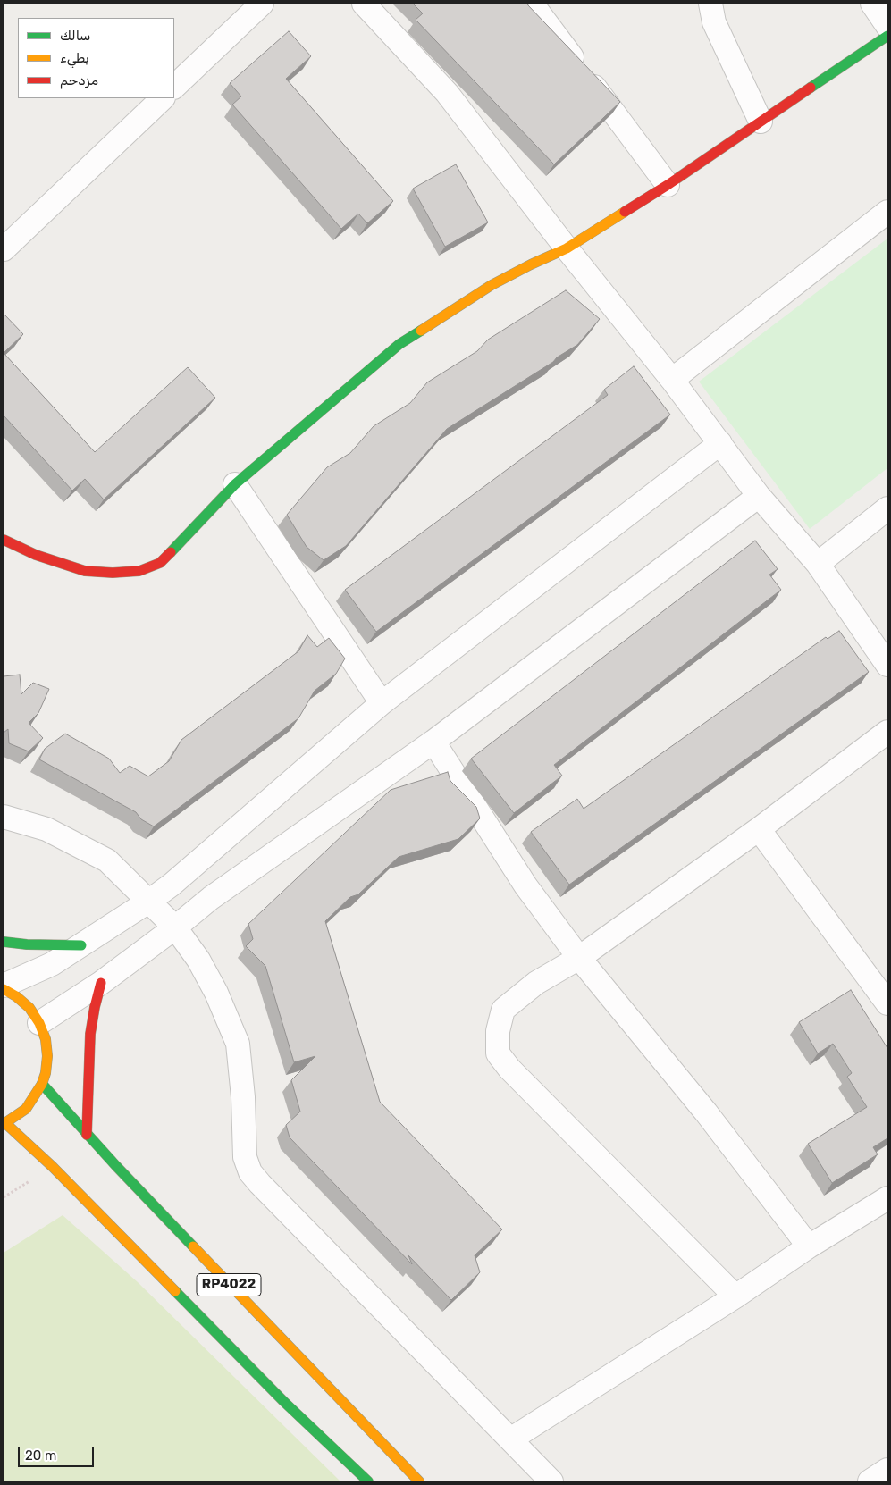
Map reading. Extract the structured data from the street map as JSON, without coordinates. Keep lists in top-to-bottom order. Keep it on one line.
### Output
{"streets":{"main road":["RP4022"]},"legend":["سالك","بطيء","مزدحم"],"scale_bar":"20 m"}
